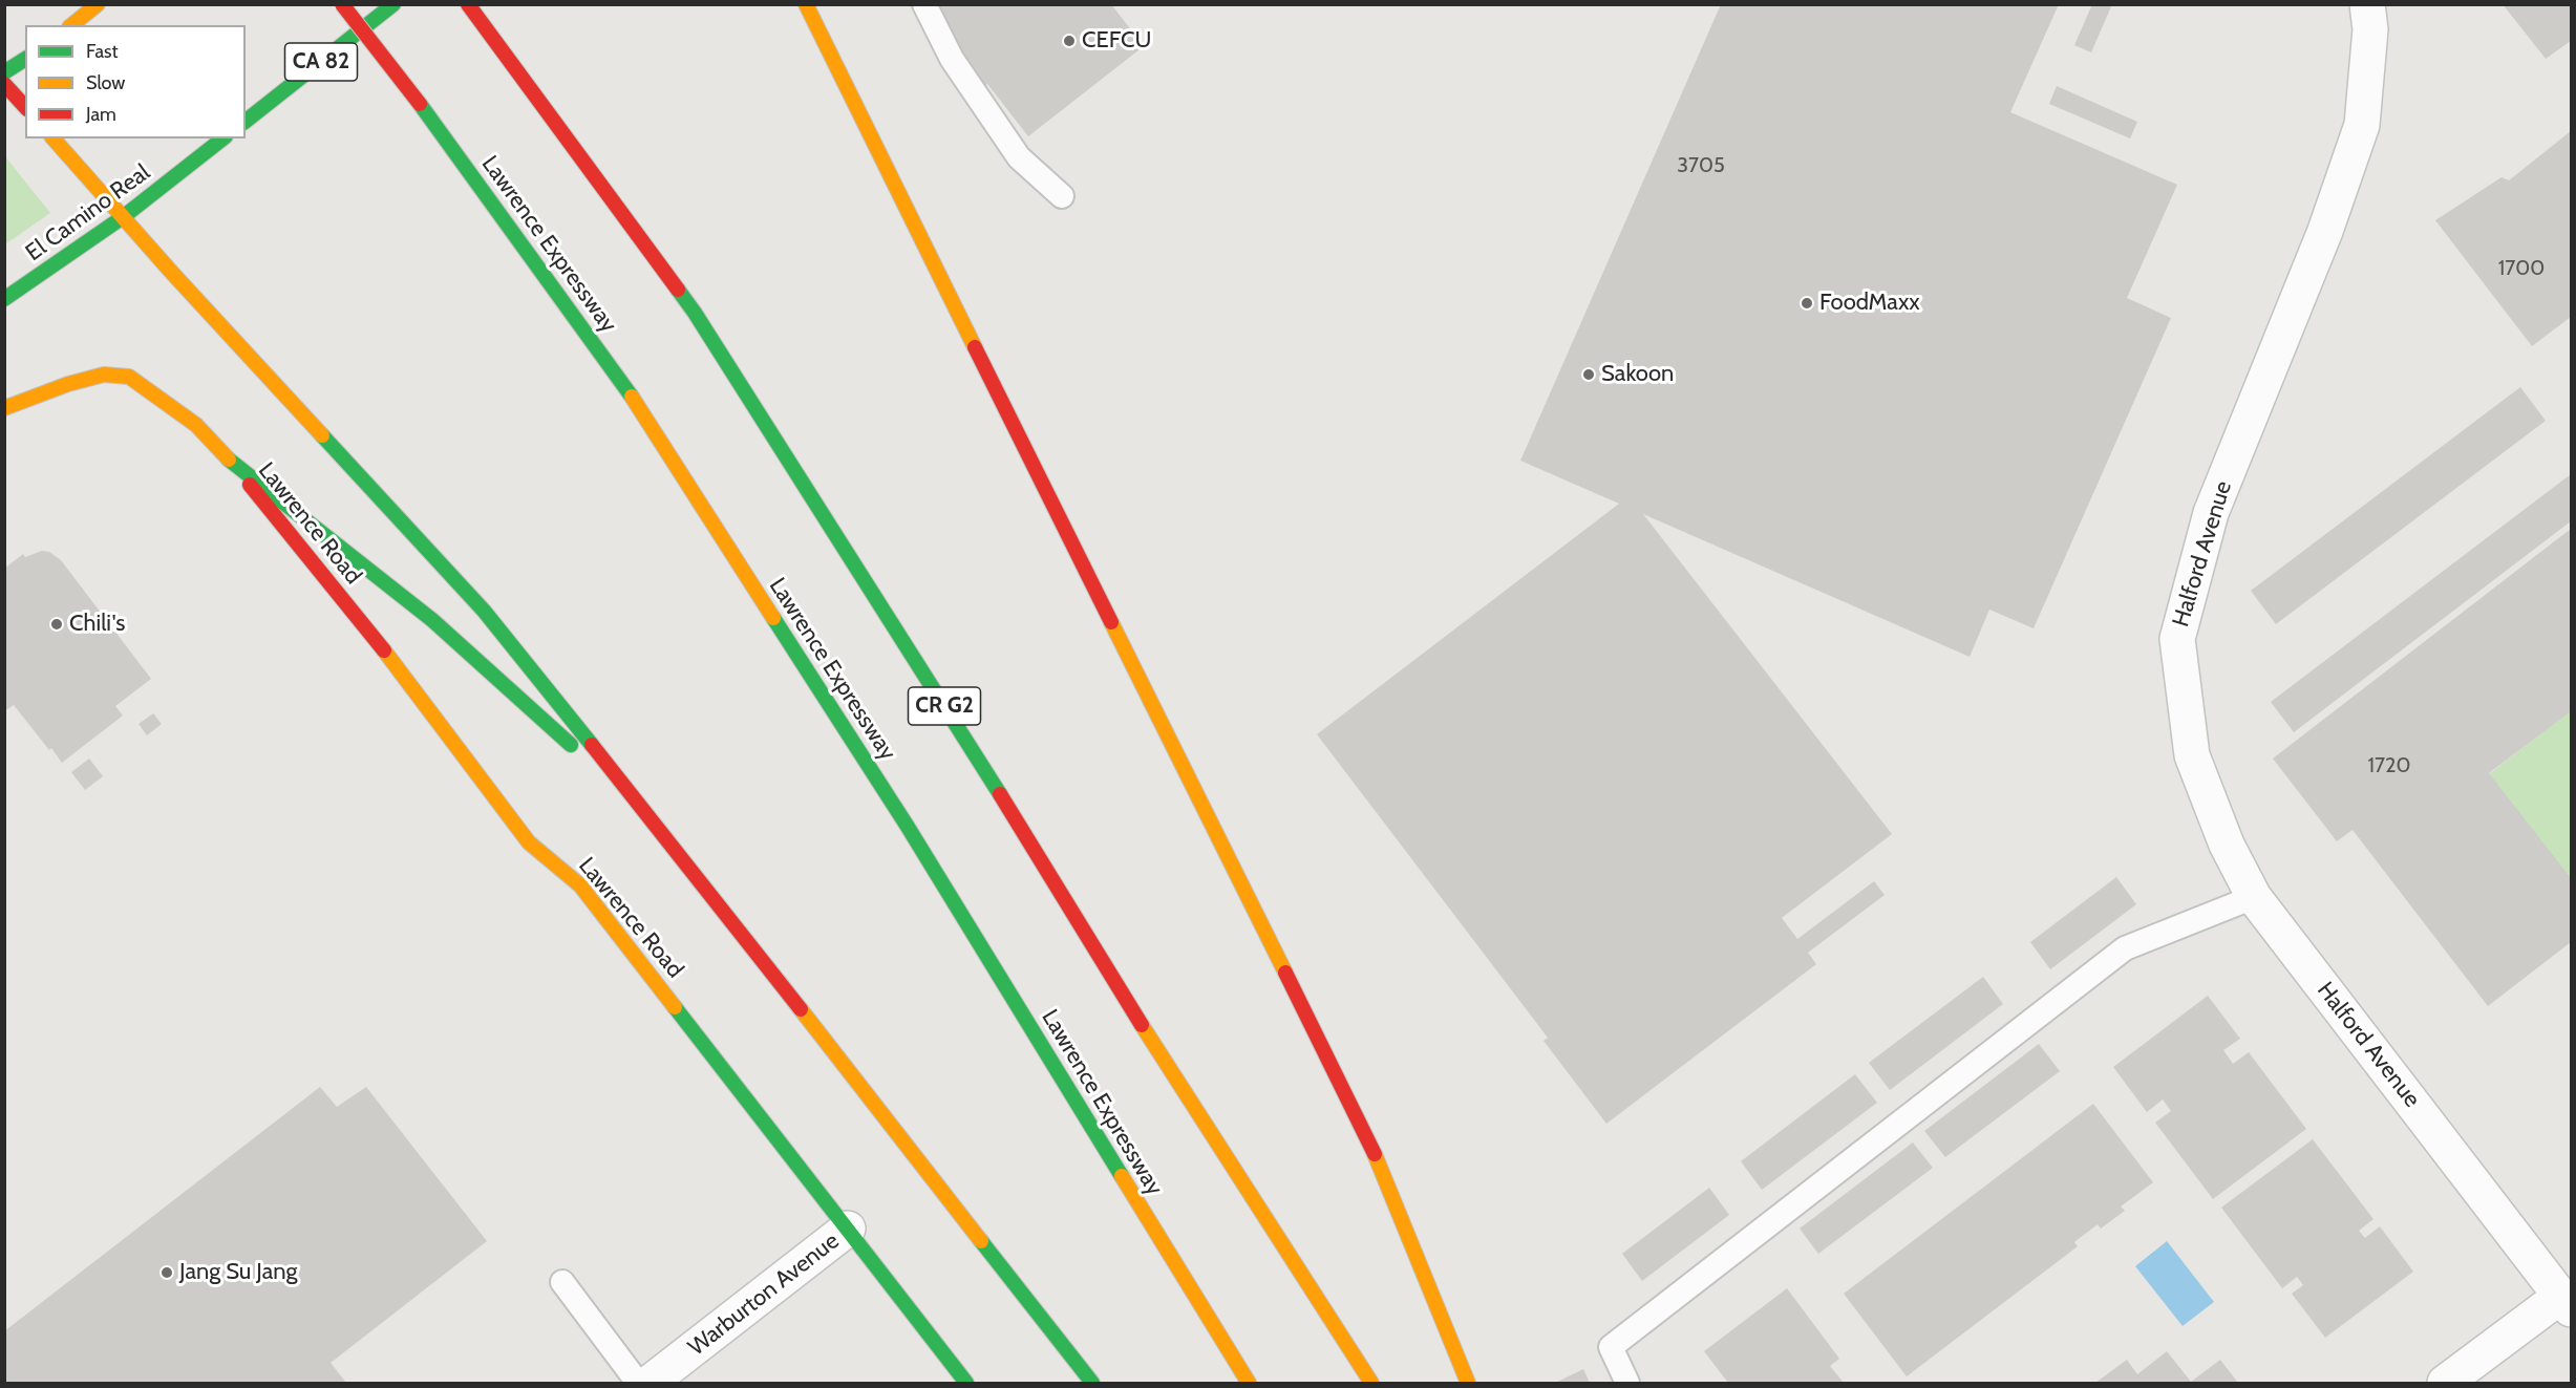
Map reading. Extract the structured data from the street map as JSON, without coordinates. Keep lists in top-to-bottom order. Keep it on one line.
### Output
{"streets":{"main road":["CA 82","El Camino Real","Lawrence Expressway","Lawrence Road","CR G2"],"street":["Halford Avenue","Warburton Avenue"]},"crossings":[["Lawrence Road","Warburton Avenue"]],"places":["CEFCU","FoodMaxx","Sakoon","Chili's","Jang Su Jang"],"house_numbers":["3705","1700","1720"],"legend":["Fast","Slow","Jam"]}
